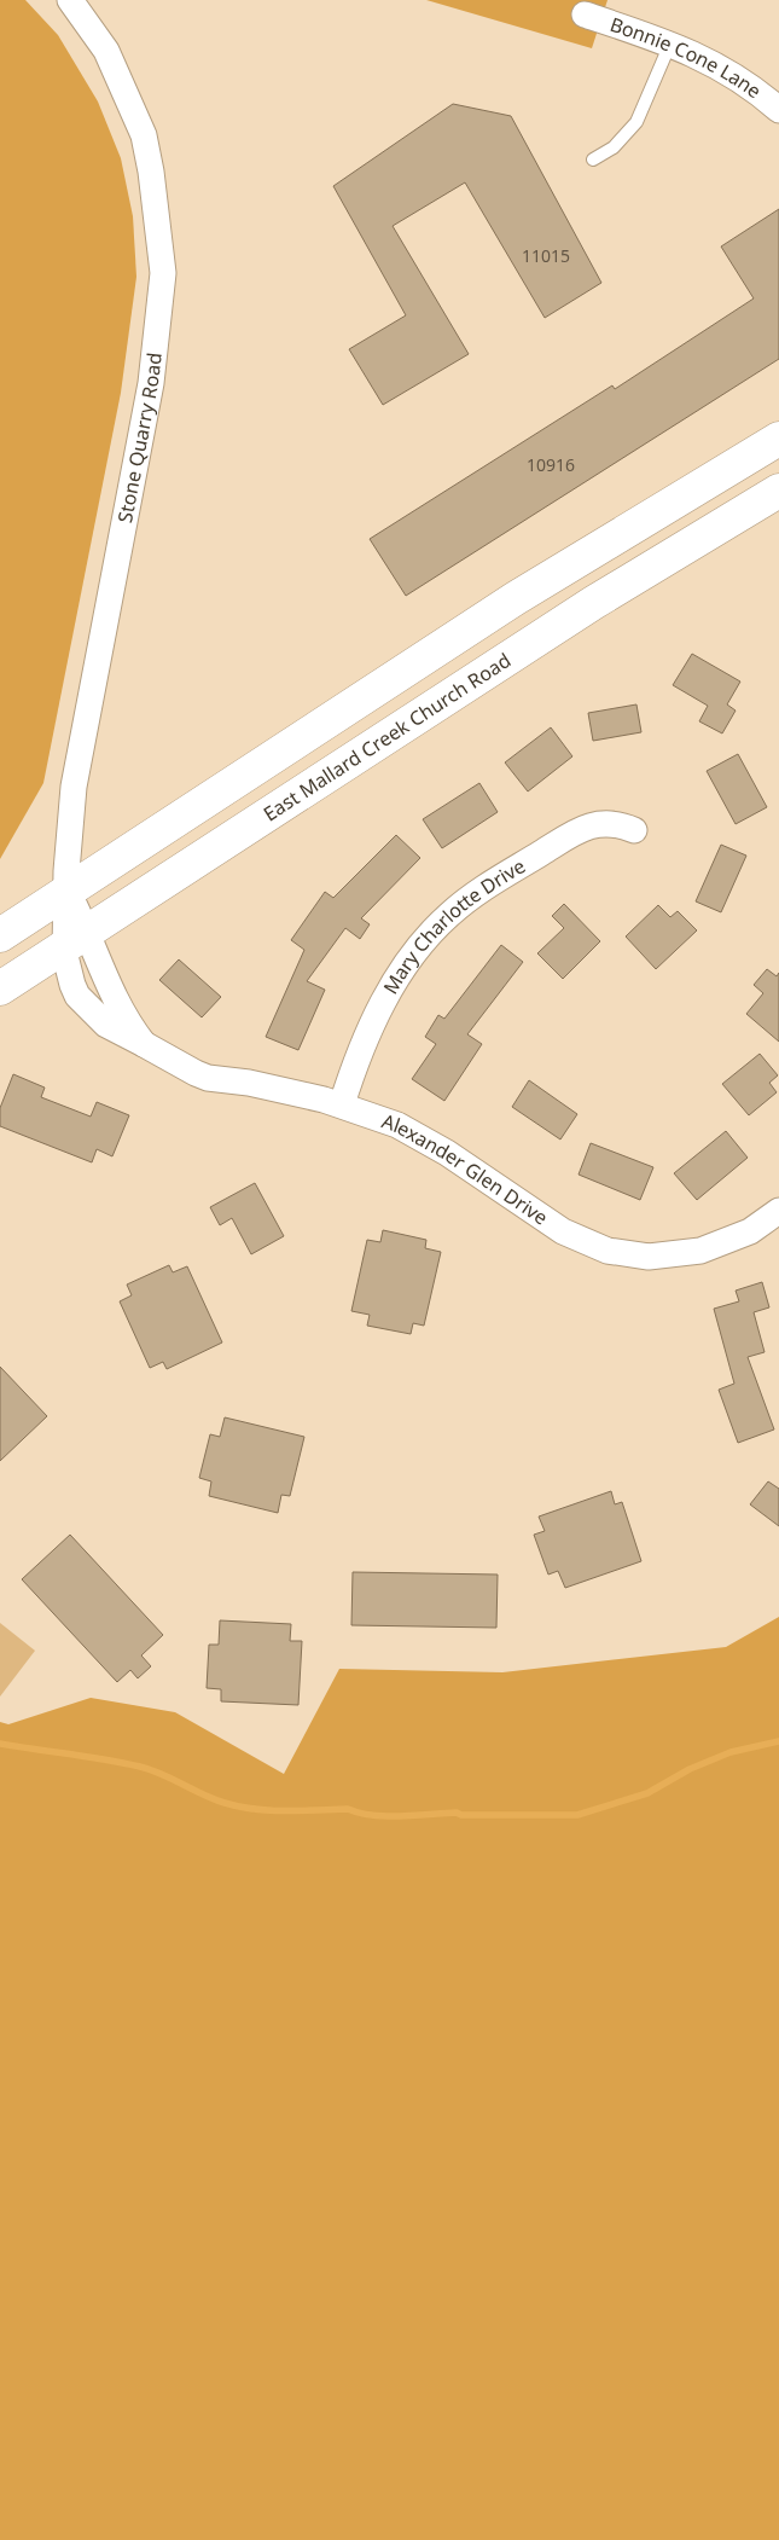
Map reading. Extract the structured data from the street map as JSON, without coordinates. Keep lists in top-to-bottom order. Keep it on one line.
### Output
{"streets":{"main road":["East Mallard Creek Church Road"],"street":["Bonnie Cone Lane","Stone Quarry Road","Mary Charlotte Drive","Alexander Glen Drive"]},"crossings":[["Stone Quarry Road","Alexander Glen Drive"],["East Mallard Creek Church Road","Alexander Glen Drive"],["Mary Charlotte Drive","Alexander Glen Drive"]],"house_numbers":["11015","10916"]}
